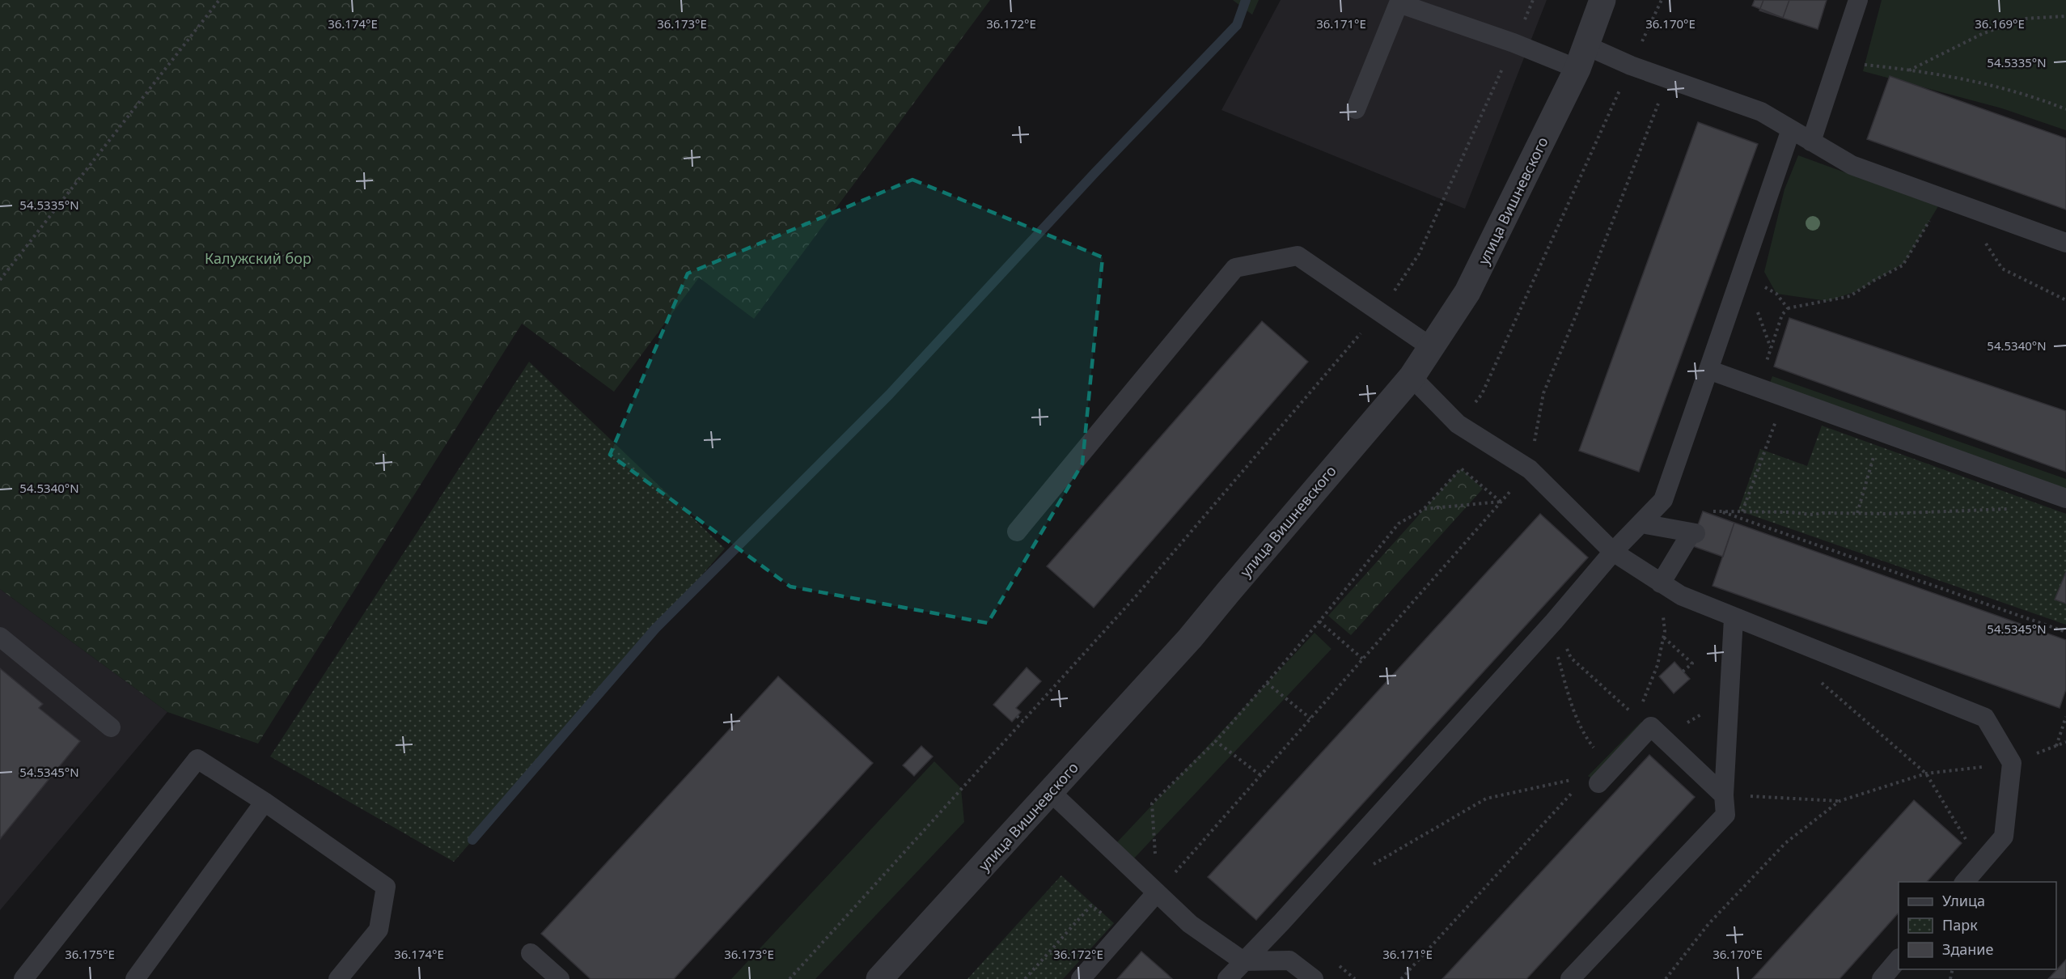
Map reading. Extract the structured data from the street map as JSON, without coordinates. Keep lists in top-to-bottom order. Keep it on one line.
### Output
{"streets":{"street":["улица Вишневского"]},"parks":["Калужский бор"],"legend":["Улица","Парк","Здание"],"coordinates":["36.174°E","36.173°E","36.172°E","36.171°E","36.170°E","36.169°E","54.5335°N","54.5340°N","54.5345°N","36.175°E"]}
